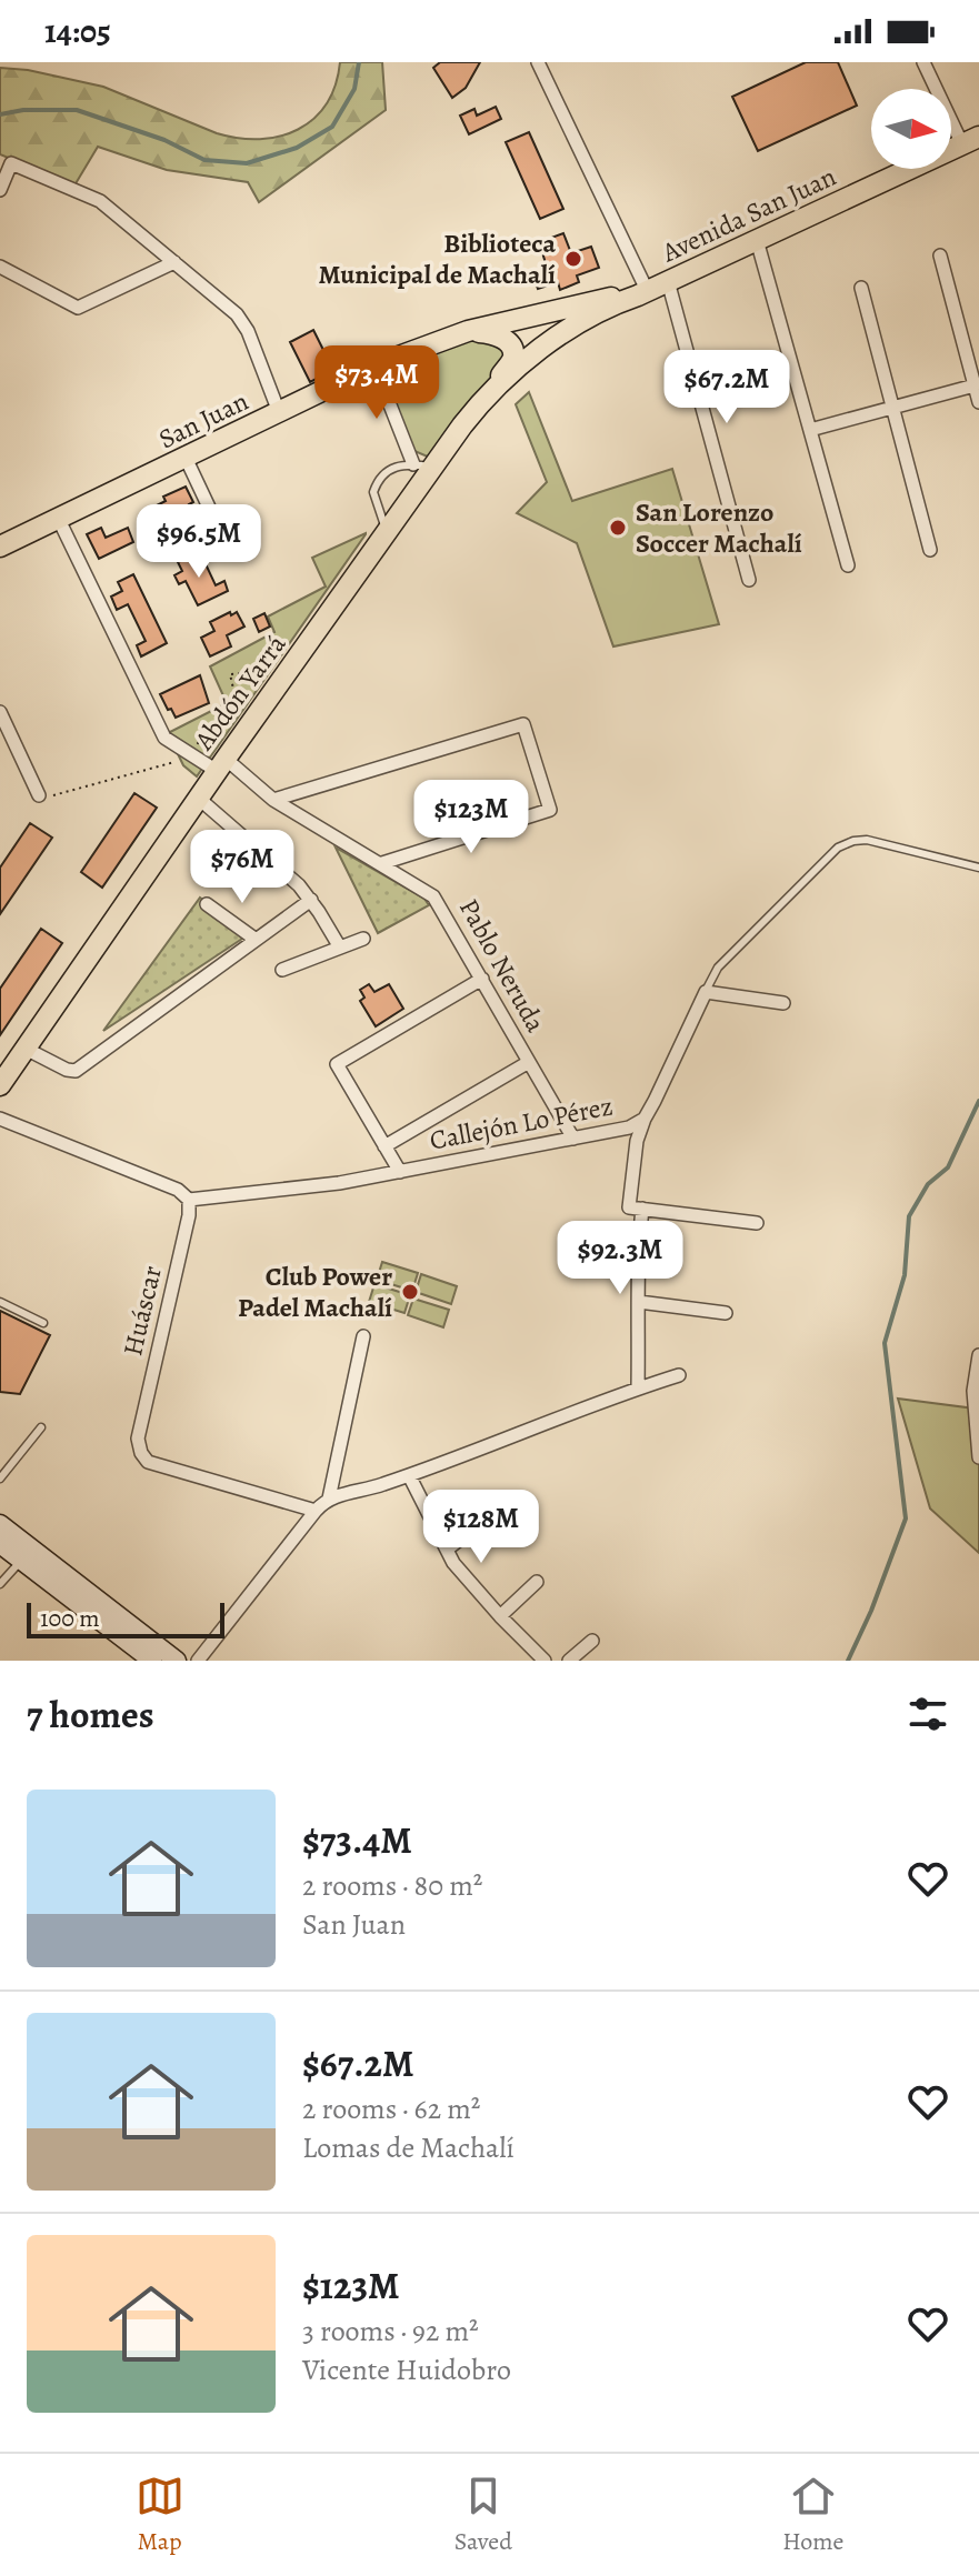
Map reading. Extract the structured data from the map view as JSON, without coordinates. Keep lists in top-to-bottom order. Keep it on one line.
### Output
{"streets":{"main road":["Avenida San Juan","San Juan","Abdón Yarrá"],"street":["Pablo Neruda","Callejón Lo Pérez","Huáscar"]},"crossings":[["Avenida San Juan","San Juan"],["Avenida San Juan","Abdón Yarrá"],["San Juan","Abdón Yarrá"],["San Juan","Pablo Neruda"],["Abdón Yarrá","Pablo Neruda"],["Pablo Neruda","Callejón Lo Pérez"],["Callejón Lo Pérez","Huáscar"]],"places":["Biblioteca Municipal de Machalí","San Lorenzo Soccer Machalí","Club Power Padel Machalí"],"scale_bar":"100 m","north":"right","page":{"status":"14:05","price":["$73.4M","$67.2M","$96.5M","$123M","$76M","$92.3M","$128M"],"scale":"100 m","heading":"7 homes","list":[{"name":"$73.4M","note":"2 rooms · 80 m² · San Juan"},{"name":"$67.2M","note":"2 rooms · 62 m² · Lomas de Machalí"},{"name":"$123M","note":"3 rooms · 92 m² · Vicente Huidobro"}],"tabs":["Map","Saved","Home"]}}
